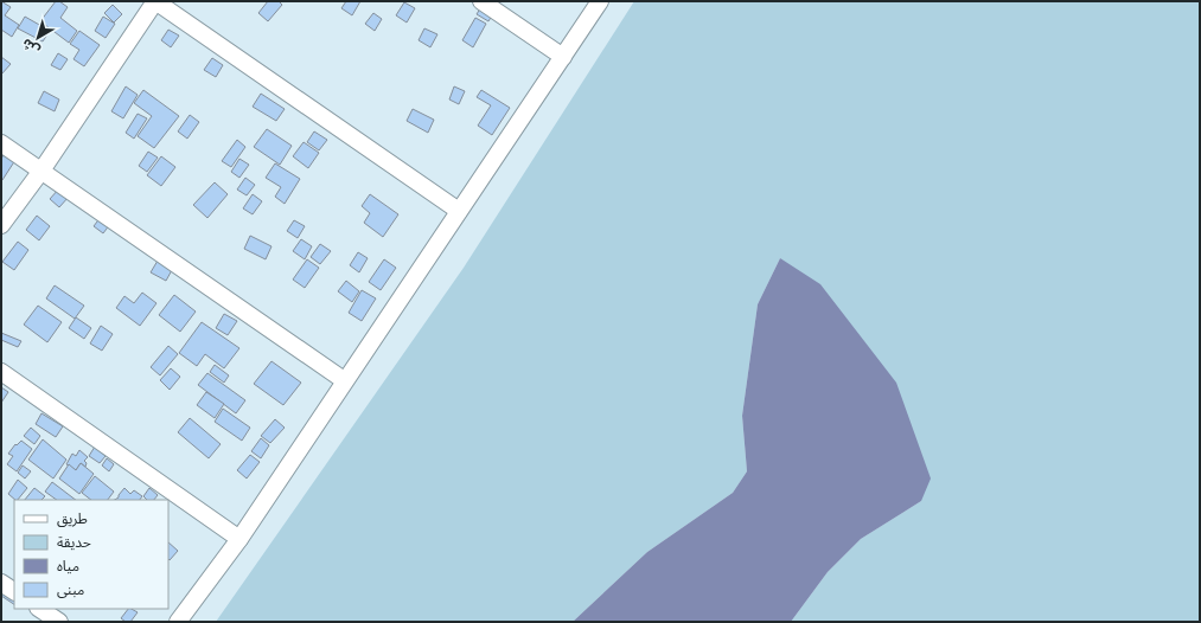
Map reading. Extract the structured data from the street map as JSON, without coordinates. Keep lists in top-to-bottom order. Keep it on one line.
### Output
{"legend":["طريق","حديقة","مياه","مبنى"],"north":"bottom left"}
